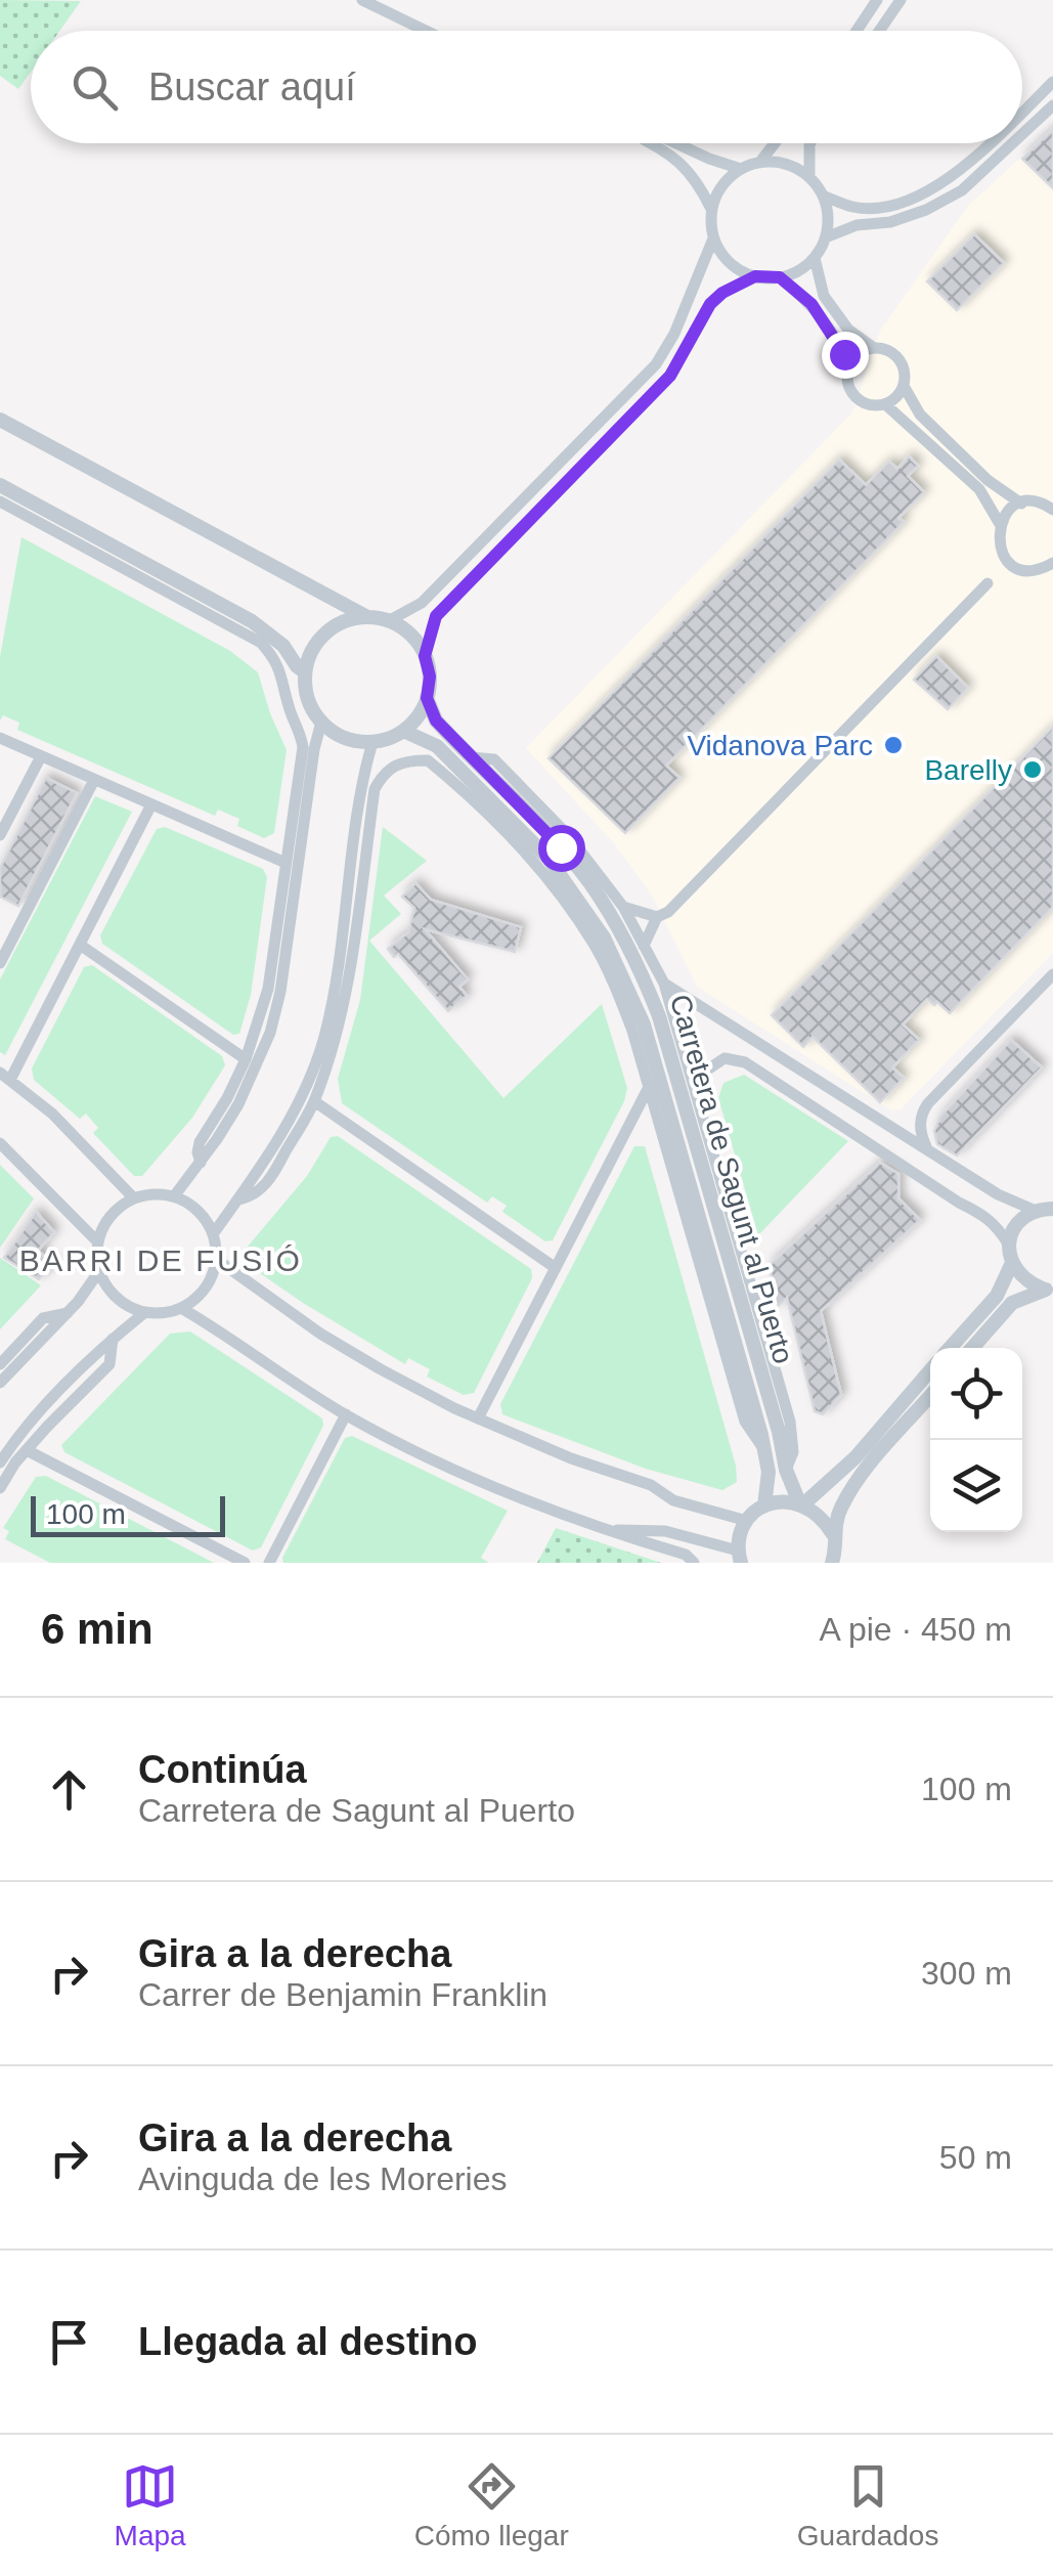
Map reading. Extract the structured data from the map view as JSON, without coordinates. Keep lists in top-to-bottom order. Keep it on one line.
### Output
{"streets":{"street":["Carretera de Sagunt al Puerto"]},"districts":["BARRI DE FUSIÓ"],"places":["Vidanova Parc","Barelly"],"scale_bar":"100 m","page":{"search":"Buscar aquí","scale":"100 m","heading":["6 min","A pie · 450 m"],"list":[["Continúa","Carretera de Sagunt al Puerto","100 m"],["Gira a la derecha","Carrer de Benjamin Franklin","300 m"],["Gira a la derecha","Avinguda de les Moreries","50 m"],"Llegada al destino"],"nav":["Mapa","Cómo llegar","Guardados"]}}
